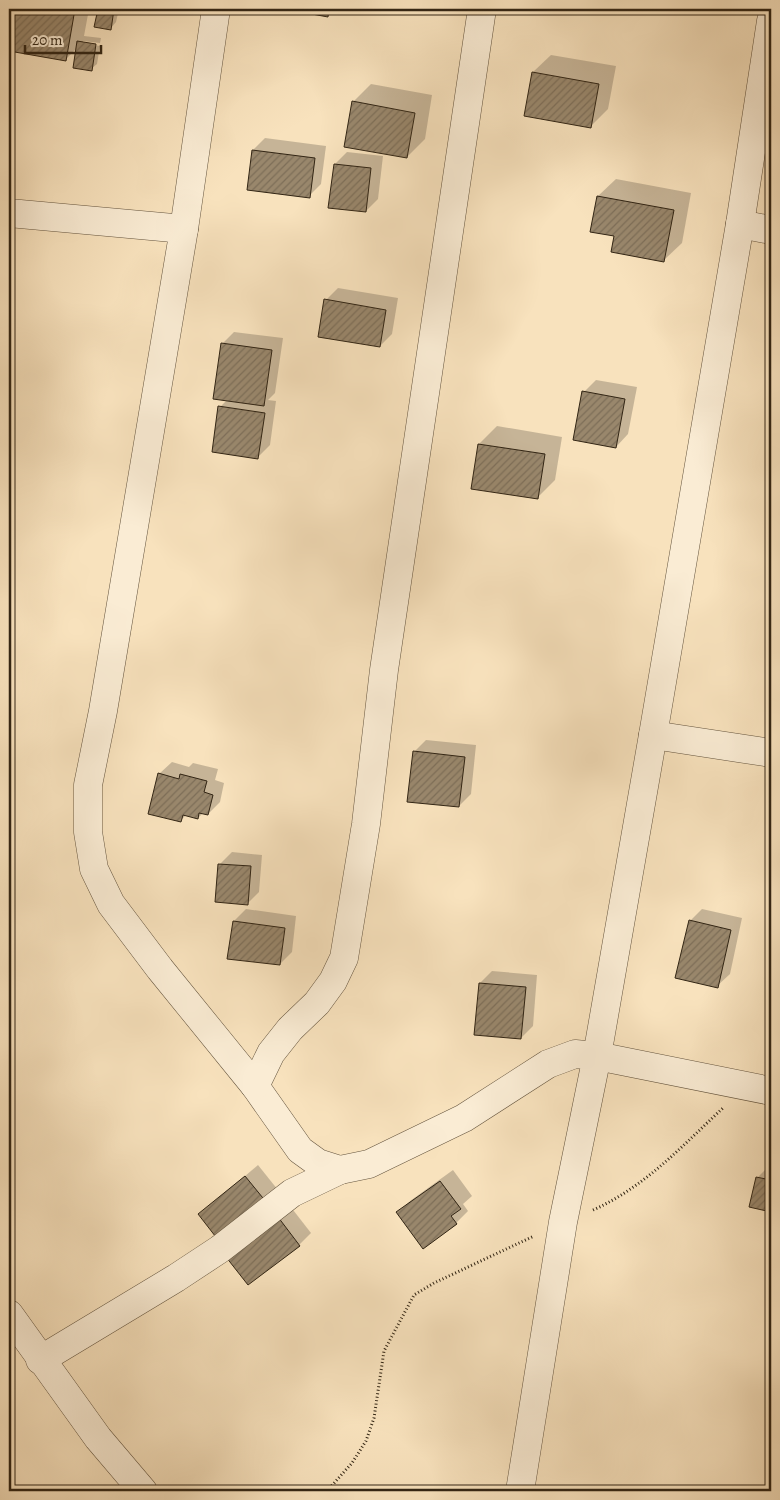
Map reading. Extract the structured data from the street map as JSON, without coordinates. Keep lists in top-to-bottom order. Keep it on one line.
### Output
{"scale_bar":"20 m"}
